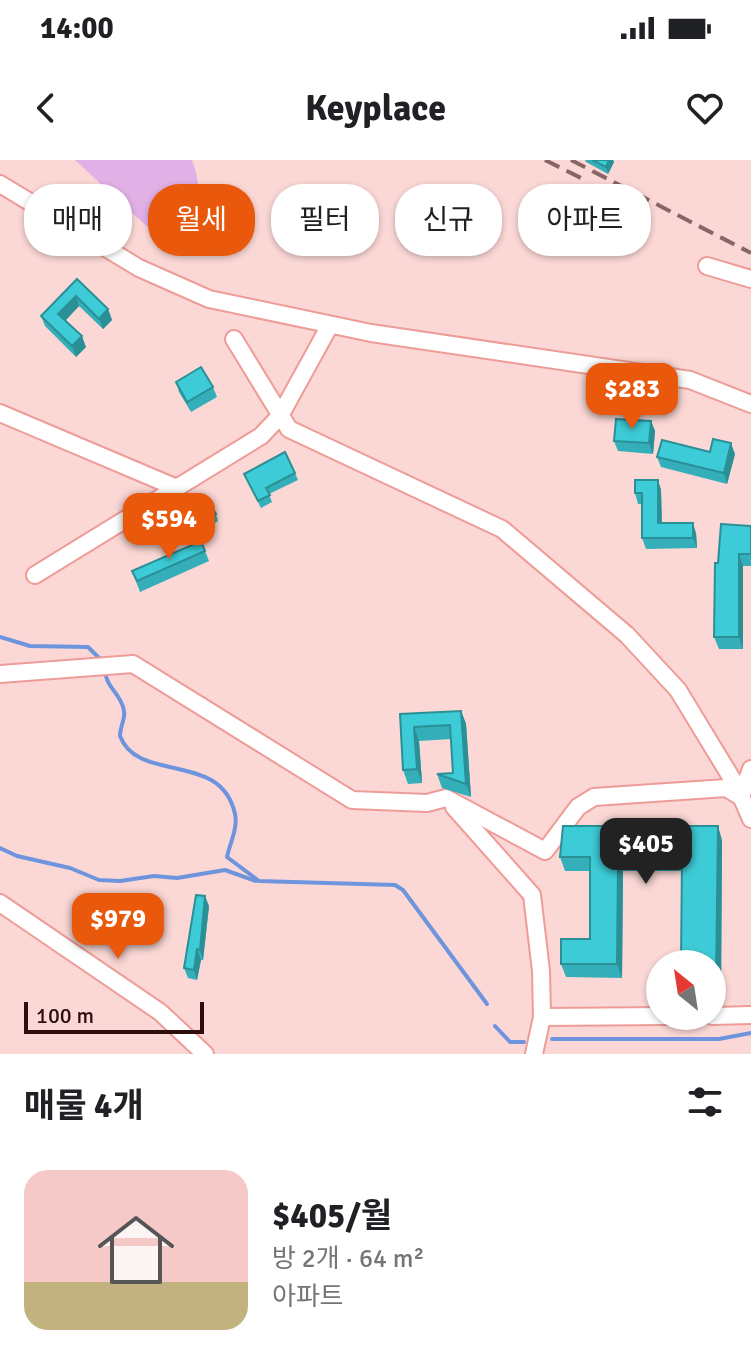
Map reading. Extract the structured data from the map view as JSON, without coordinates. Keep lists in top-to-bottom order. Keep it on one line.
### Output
{"scale_bar":"100 m","north":"top left","page":{"status":"14:00","header":"Keyplace","chip":["매매","월세","필터","신규","아파트"],"price":["$283","$594","$405","$979"],"scale":"100 m","heading":"매물 4개","list":[{"name":"$405/월","note":"방 2개 · 64 m² · 아파트"}]}}
